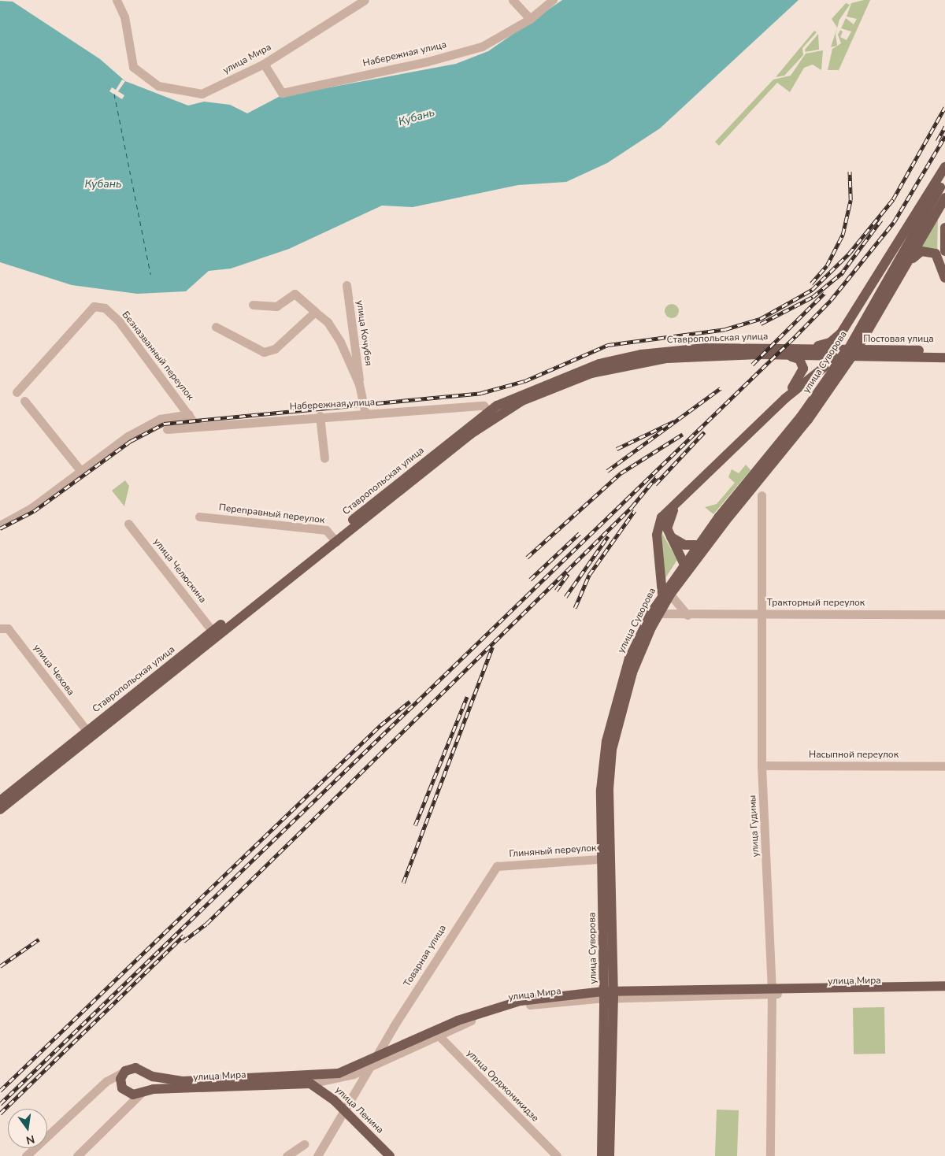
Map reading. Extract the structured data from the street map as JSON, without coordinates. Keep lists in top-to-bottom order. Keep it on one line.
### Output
{"streets":{"main road":["улица Мира","Ставропольская улица","Постовая улица","улица Суворова","улица Ленина"],"street":["Набережная улица","улица Кочубея","Безназванный переулок","Переправный переулок","улица Челюскина","Тракторный переулок","улица Чехова","Насыпной переулок","улица Гудимы","Глиняный переулок","Товарная улица","улица Орджоникидзе"]},"crossings":[["Набережная улица","улица Мира"],["Набережная улица","улица Кочубея"],["Набережная улица","Ставропольская улица"],["Набережная улица","Безназванный переулок"],["улица Мира","улица Суворова"],["улица Мира","улица Гудимы"],["улица Мира","Товарная улица"],["улица Мира","улица Орджоникидзе"],["улица Мира","улица Ленина"],["Ставропольская улица","Постовая улица"],["Ставропольская улица","улица Суворова"],["Ставропольская улица","Переправный переулок"],["Ставропольская улица","улица Челюскина"],["Ставропольская улица","улица Чехова"],["улица Суворова","Тракторный переулок"],["улица Суворова","Глиняный переулок"],["Тракторный переулок","улица Гудимы"],["Насыпной переулок","улица Гудимы"],["Глиняный переулок","Товарная улица"],["Товарная улица","улица Ленина"]],"water":["Кубань"],"north":"bottom"}
